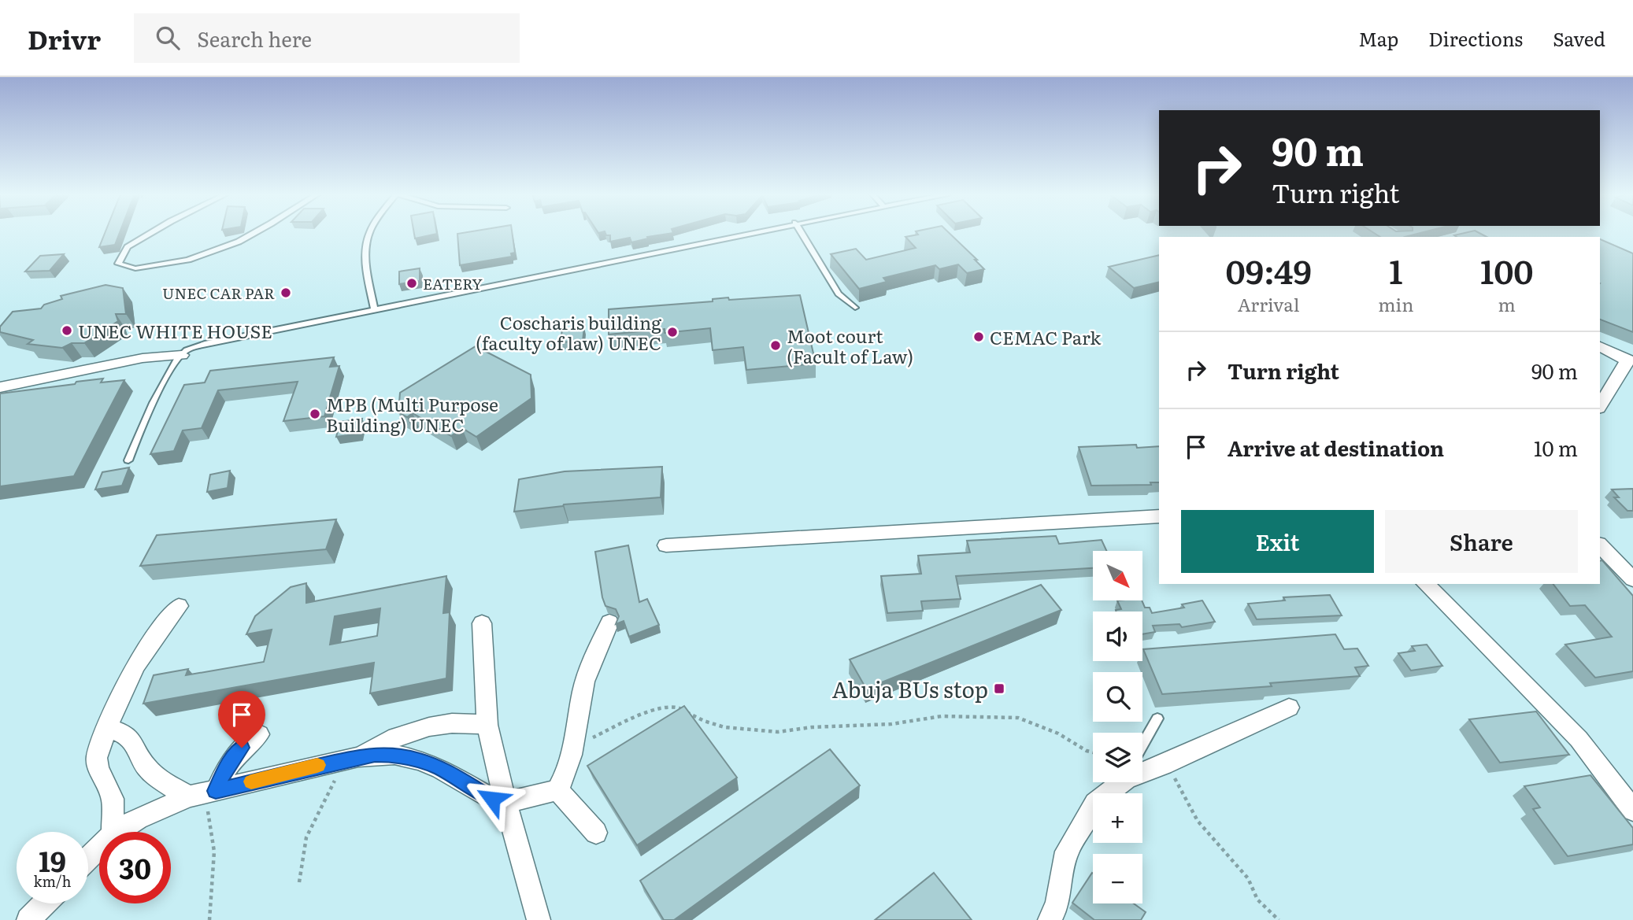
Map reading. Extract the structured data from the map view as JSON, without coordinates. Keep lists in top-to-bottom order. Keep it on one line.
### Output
{"places":{"other":["EATERY","UNEC CAR PAR","UNEC WHITE HOUSE","Coscharis building (faculty of law) UNEC","CEMAC Park","Moot court (Facult of Law)","MPB (Multi Purpose Building) UNEC"],"transit":["Abuja BUs stop"]},"north":"bottom right","page":{"header":"Drivr","search":"Search here","nav":["Map","Directions","Saved"],"turn":["90 m","Turn right"],"eta":["09:49","Arrival","1","min","100","m"],"list":[{"name":"Turn right","value":"90 m"},{"name":"Arrive at destination","value":"10 m"}],"buttons":["Exit","Share"],"map_buttons":["+","−"],"speed":"19 km/h","limit":"30"}}
